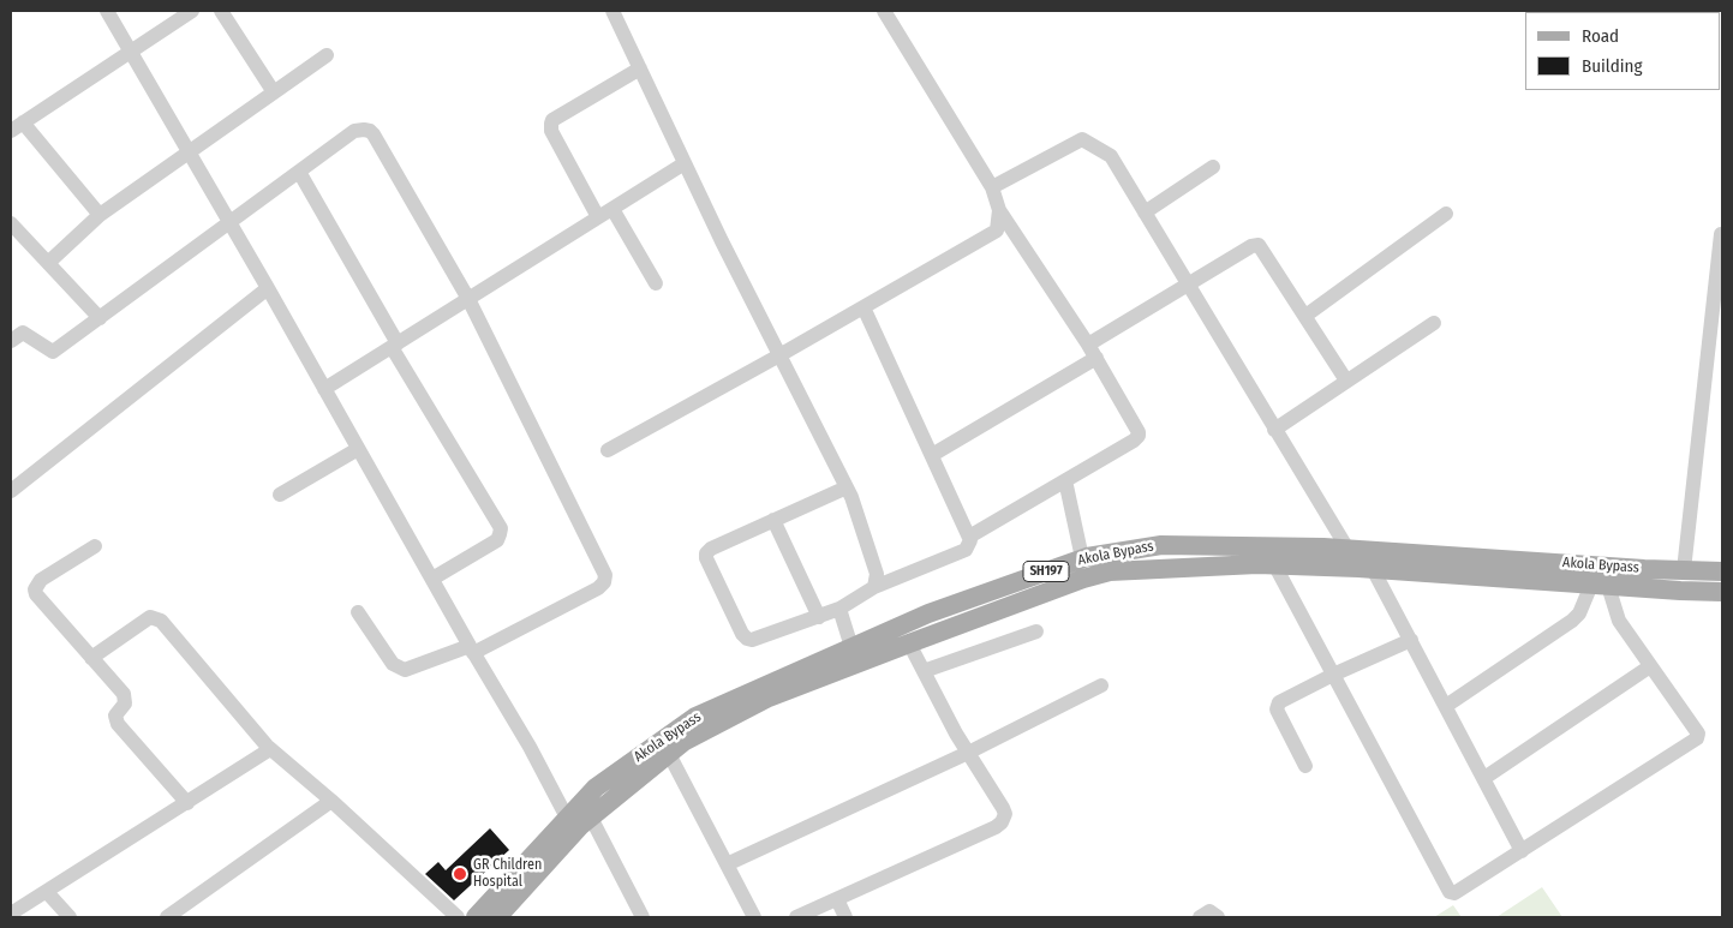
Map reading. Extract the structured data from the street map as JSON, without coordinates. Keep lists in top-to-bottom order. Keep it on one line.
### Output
{"streets":{"main road":["Akola Bypass","SH197"]},"places":["GR Children Hospital"],"legend":["Road","Building"]}
